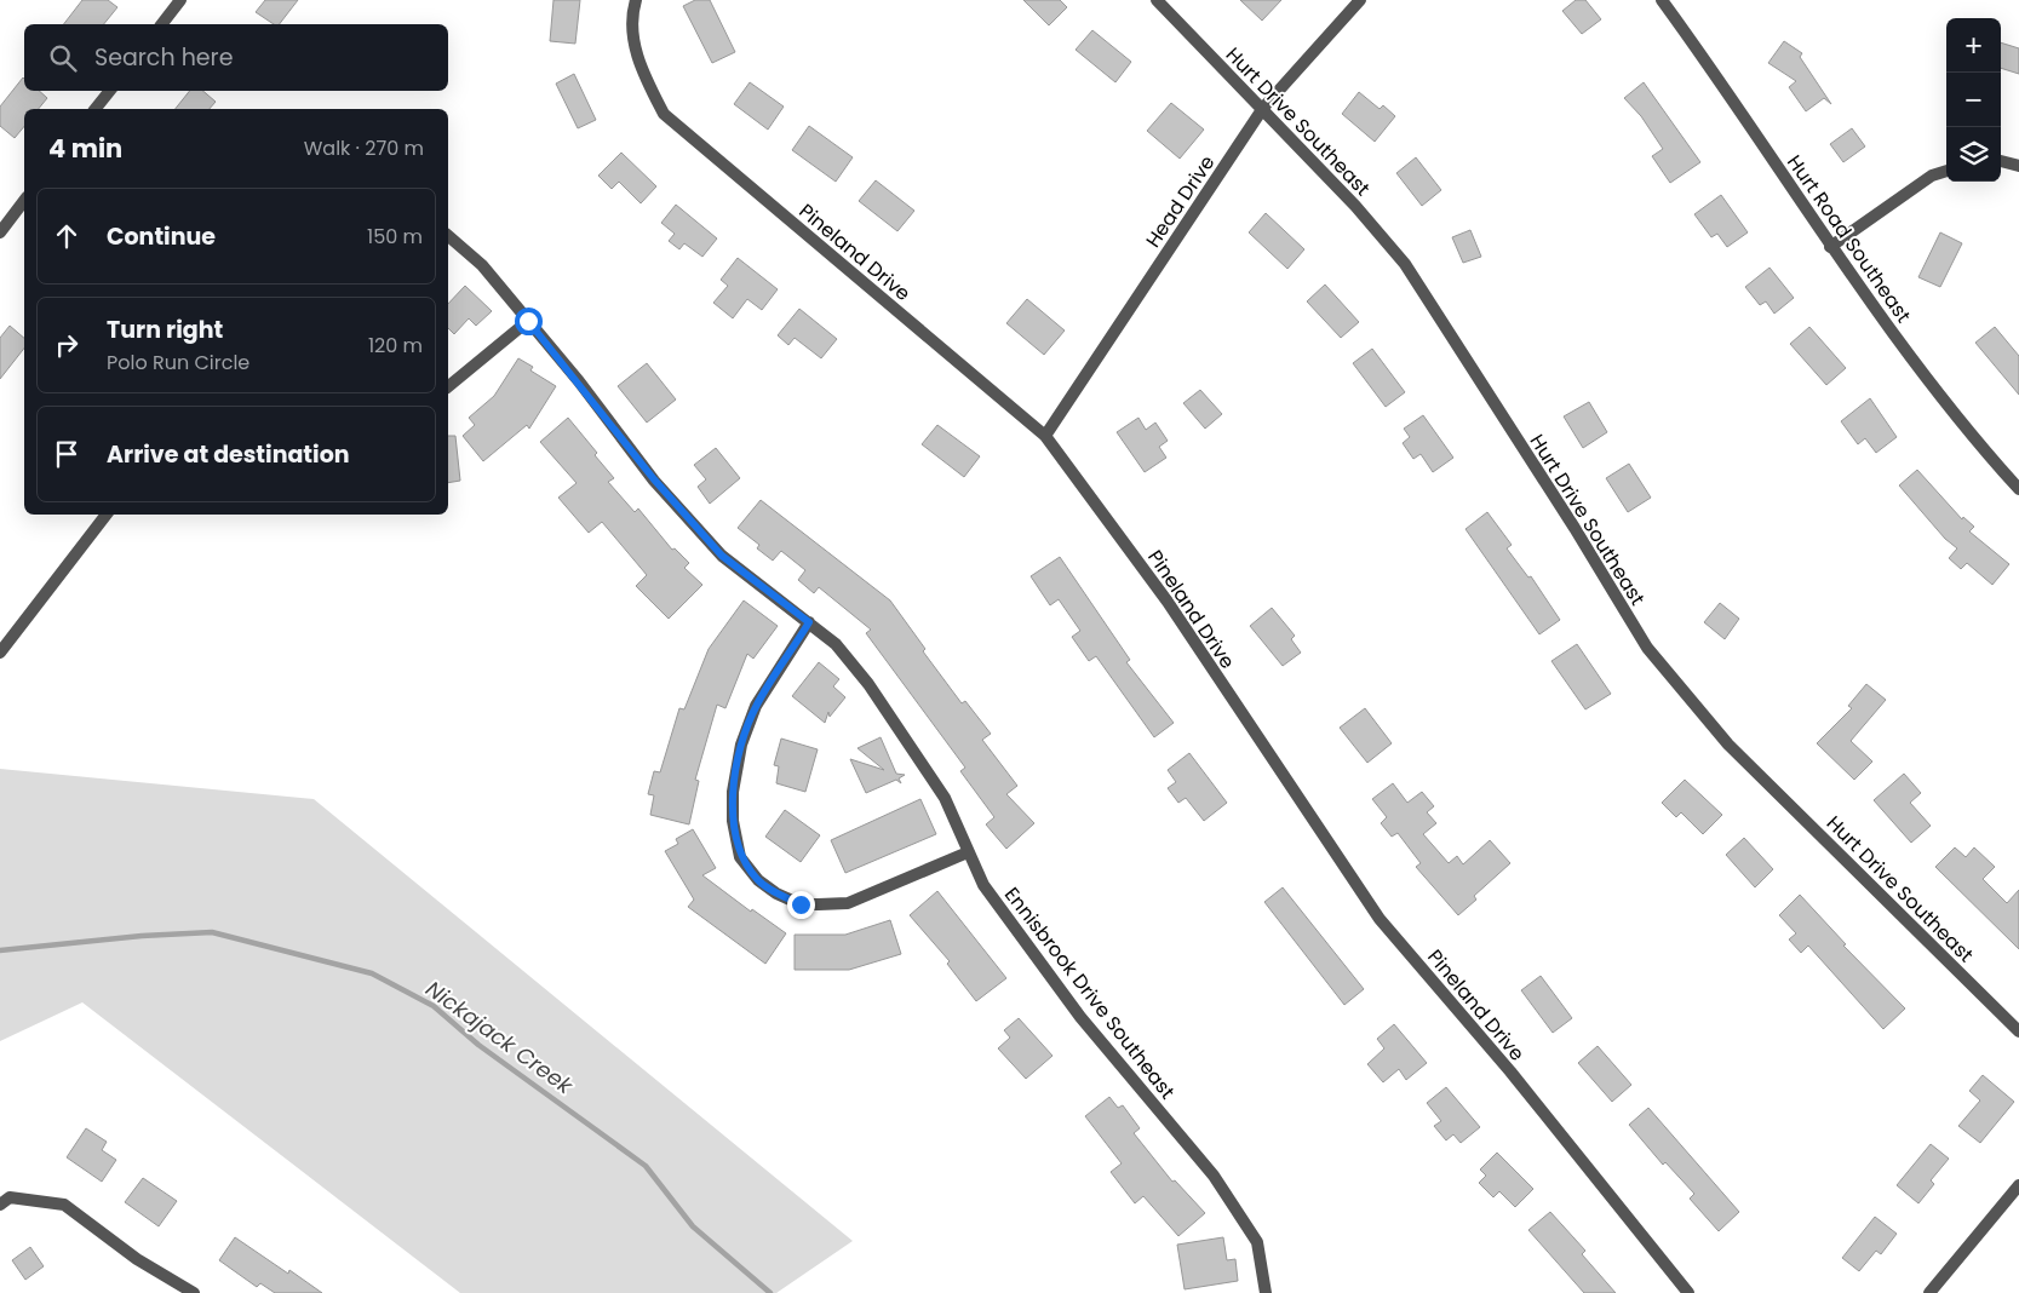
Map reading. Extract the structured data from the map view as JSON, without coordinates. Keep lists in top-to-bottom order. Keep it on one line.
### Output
{"streets":{"street":["Hurt Drive Southeast","Head Drive","Hurt Road Southeast","Pineland Drive","Ennisbrook Drive Southeast"]},"crossings":[["Hurt Drive Southeast","Head Drive"],["Head Drive","Pineland Drive"]],"water":["Nickajack Creek"],"page":{"map_buttons":["+","−"],"search":"Search here","heading":["4 min","Walk · 270 m"],"list":[["Continue","150 m"],["Turn right","Polo Run Circle","120 m"],"Arrive at destination"]}}
